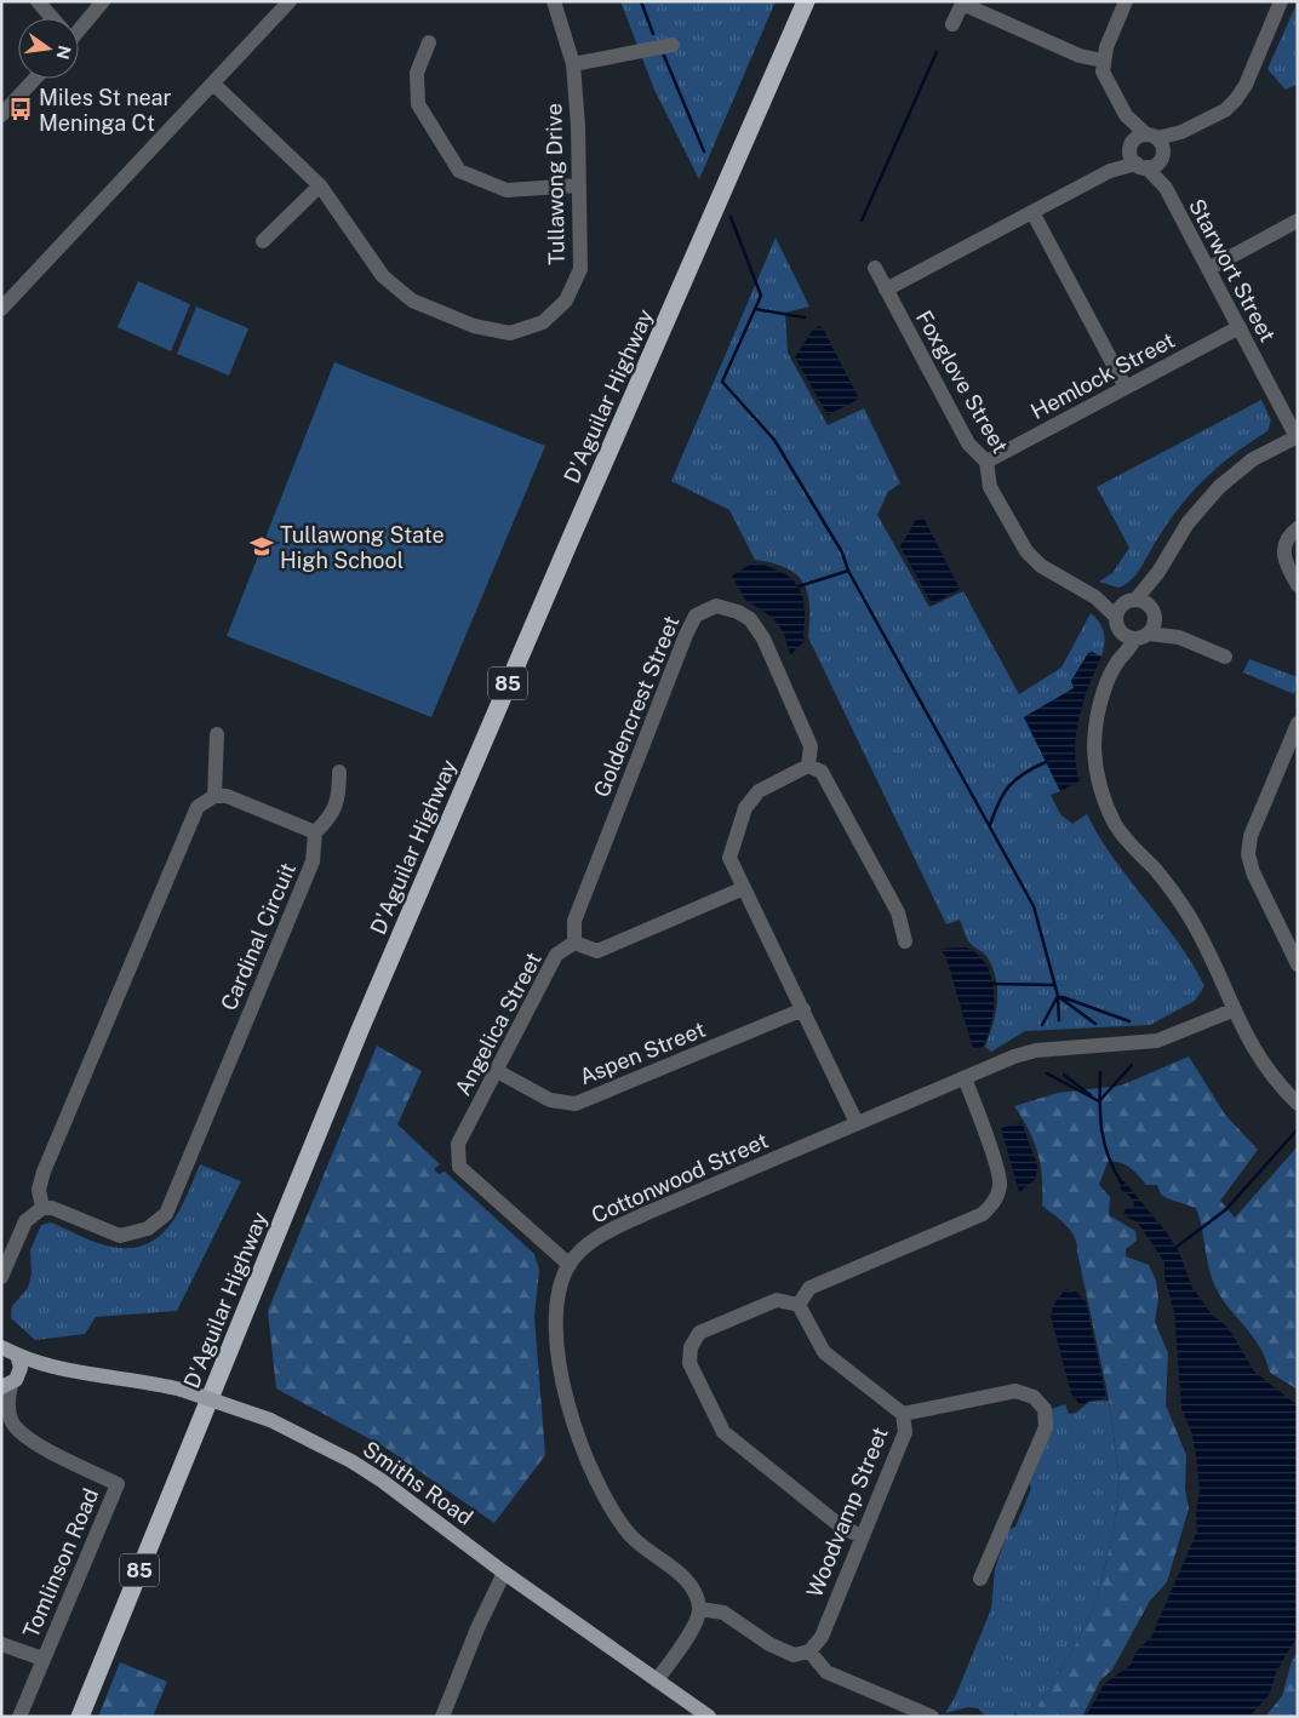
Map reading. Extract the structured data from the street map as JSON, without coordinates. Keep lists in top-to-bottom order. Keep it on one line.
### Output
{"streets":{"highway":["D'Aguilar Highway","85"],"main road":["Smiths Road"],"street":["Tullawong Drive","Starwort Street","Hemlock Street","Foxglove Street","Goldencrest Street","Cardinal Circuit","Angelica Street","Aspen Street","Cottonwood Street","Woodvamp Street","Tomlinson Road"]},"crossings":[["Starwort Street","Hemlock Street"],["Hemlock Street","Foxglove Street"],["Goldencrest Street","Angelica Street"],["Angelica Street","Aspen Street"],["Angelica Street","Cottonwood Street"],["Smiths Road","Tomlinson Road"]],"places":{"bus stop":["Miles St near Meninga Ct"],"school or university":["Tullawong State High School"]},"north":"right"}
